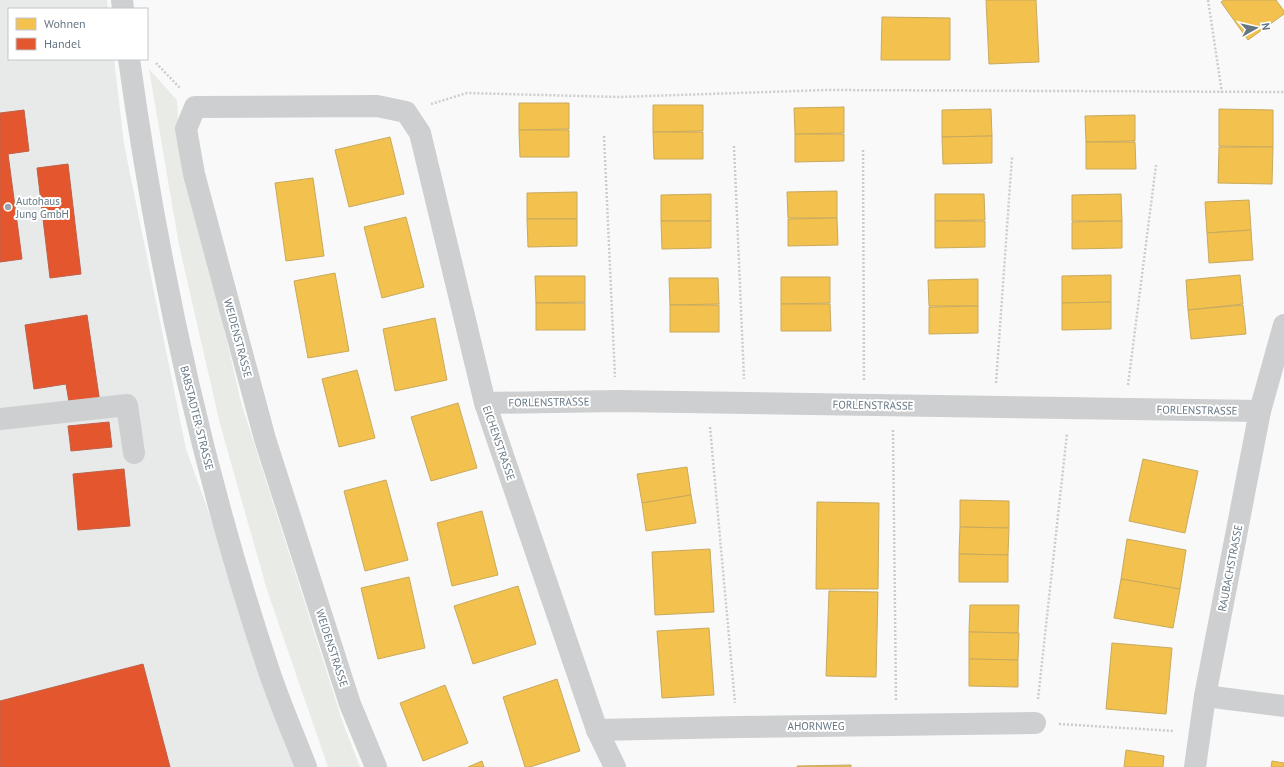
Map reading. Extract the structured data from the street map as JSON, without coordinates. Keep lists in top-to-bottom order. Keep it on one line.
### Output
{"streets":{"street":["WEIDENSTRASSE","FORLENSTRASSE","BABSTADTER STRASSE","EICHENSTRASSE","RAUBACHSTRASSE","AHORNWEG"]},"crossings":[["FORLENSTRASSE","EICHENSTRASSE"],["FORLENSTRASSE","RAUBACHSTRASSE"],["EICHENSTRASSE","AHORNWEG"]],"places":["Autohaus Jung GmbH"],"legend":["Wohnen","Handel"],"north":"right"}
